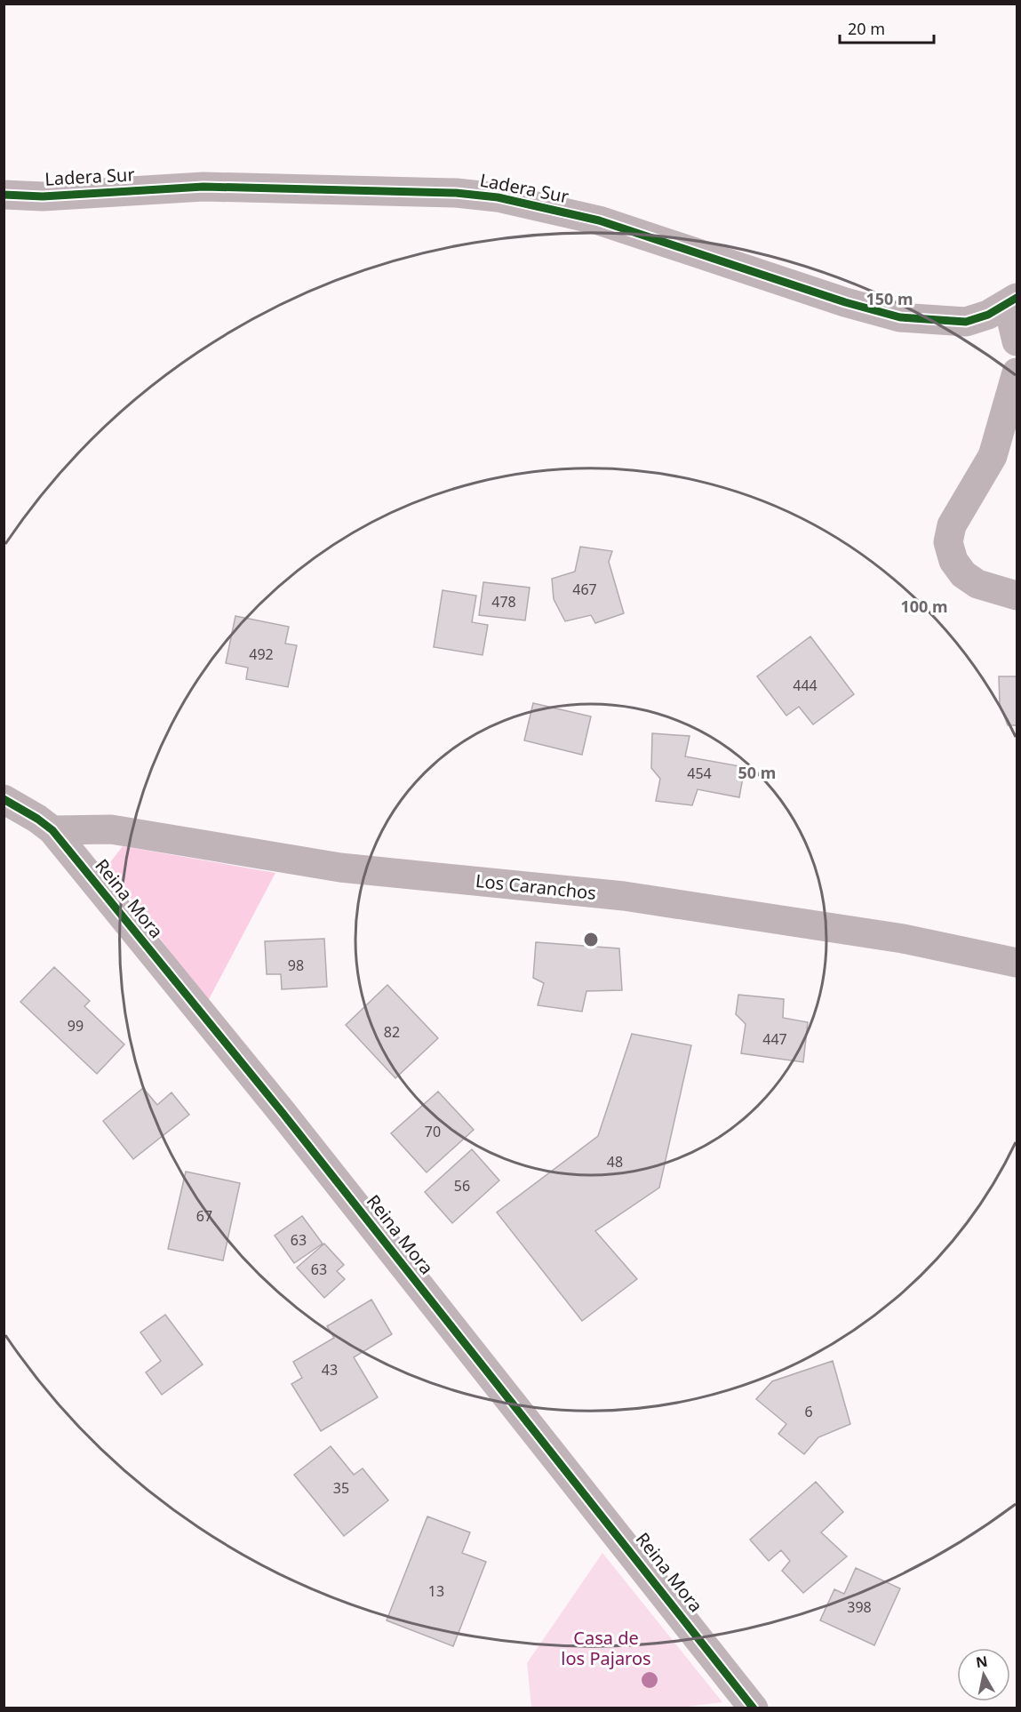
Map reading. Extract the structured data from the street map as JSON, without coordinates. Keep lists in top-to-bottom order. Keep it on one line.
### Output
{"streets":{"street":["Ladera Sur","Los Caranchos","Reina Mora"]},"crossings":[["Los Caranchos","Reina Mora"]],"parks":["Casa de los Pajaros"],"house_numbers":["467","478","492","444","454","98","99","82","447","70","48","56","67","63","63","43","6","35","13","398"],"scale_bar":"20 m","north":"top","rings":["150 m","100 m","50 m"]}
